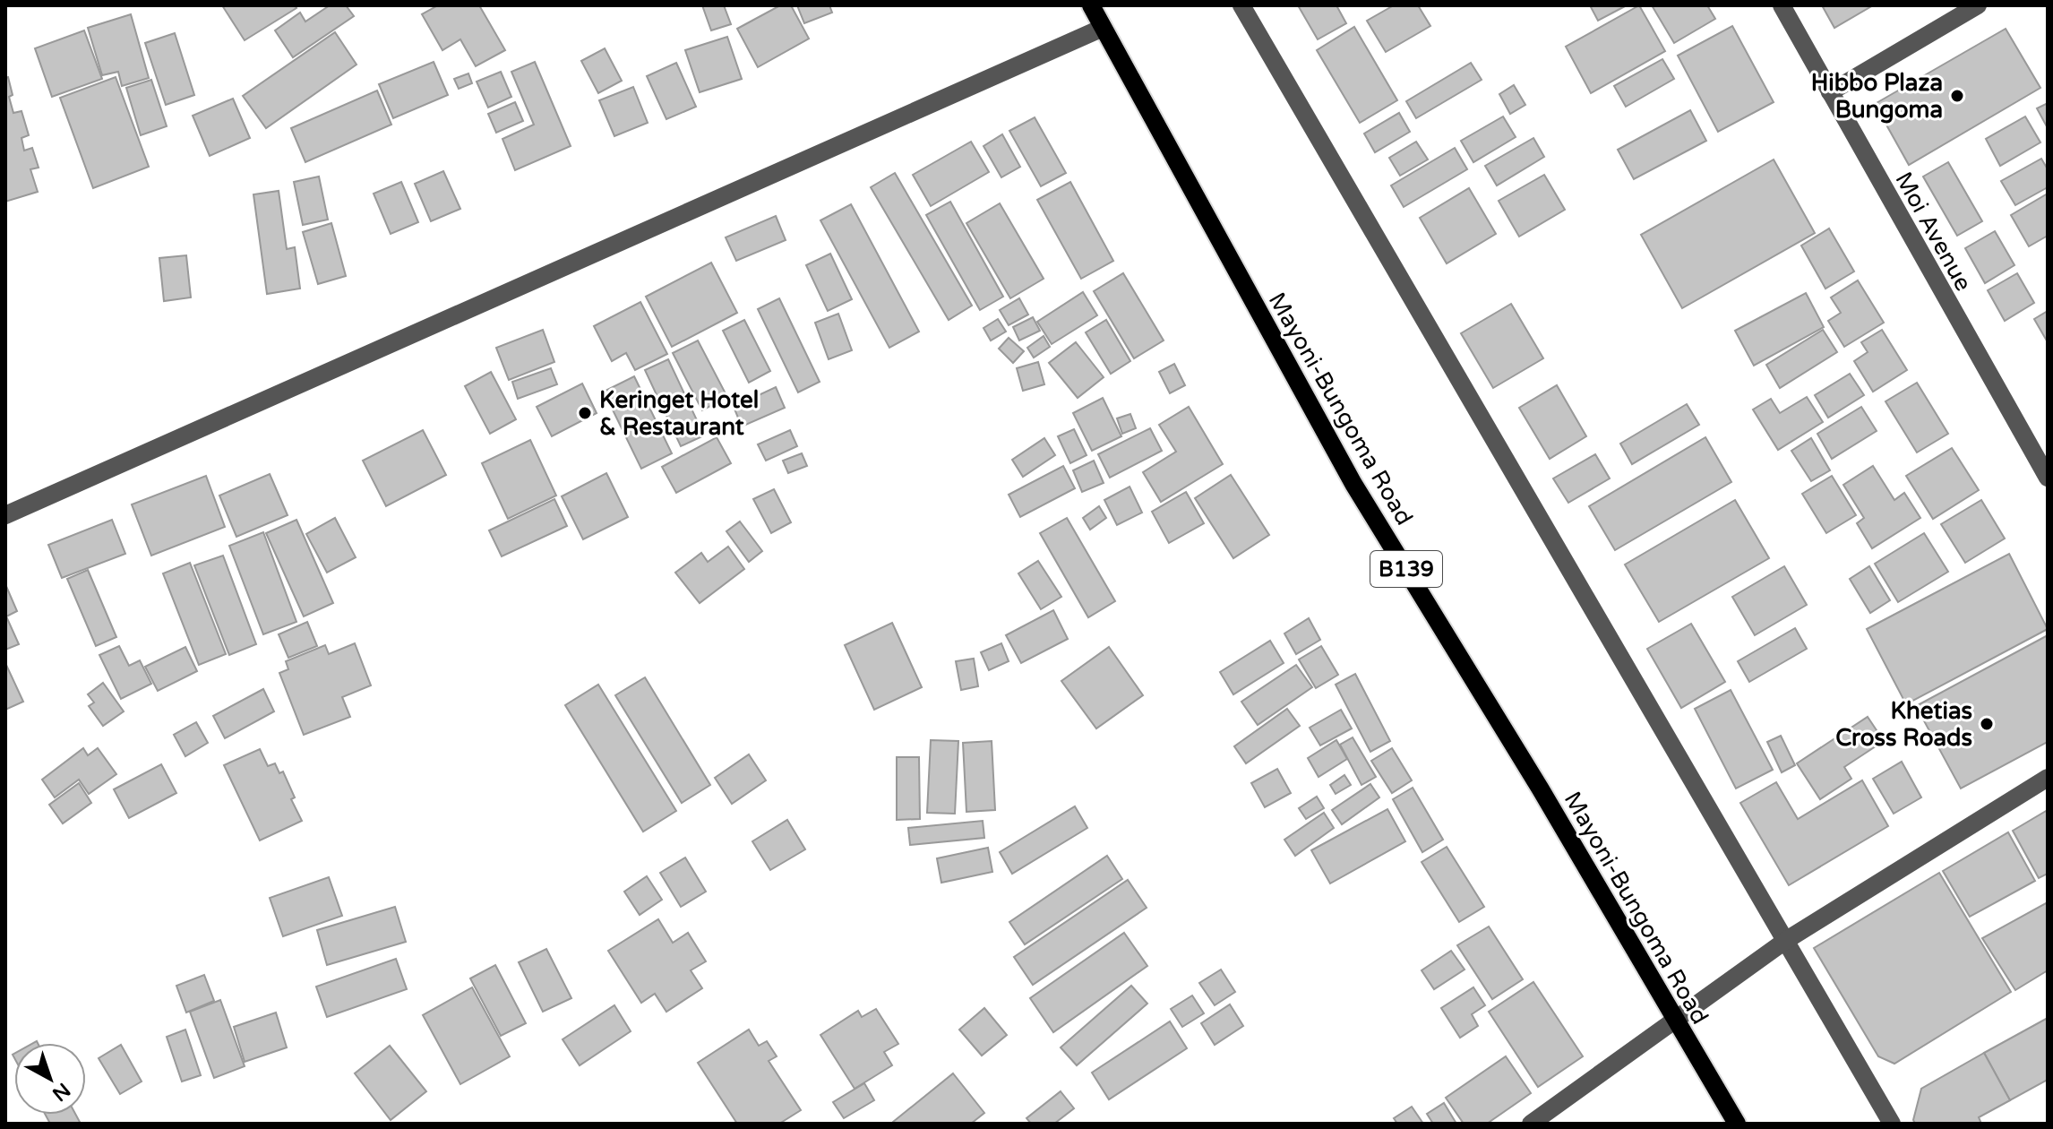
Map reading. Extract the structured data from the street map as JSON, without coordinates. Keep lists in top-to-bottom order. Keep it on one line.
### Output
{"streets":{"main road":["Mayoni-Bungoma Road","B139"],"street":["Moi Avenue"]},"places":["Hibbo Plaza Bungoma","Keringet Hotel & Restaurant","Khetias Cross Roads"],"north":"bottom right"}
